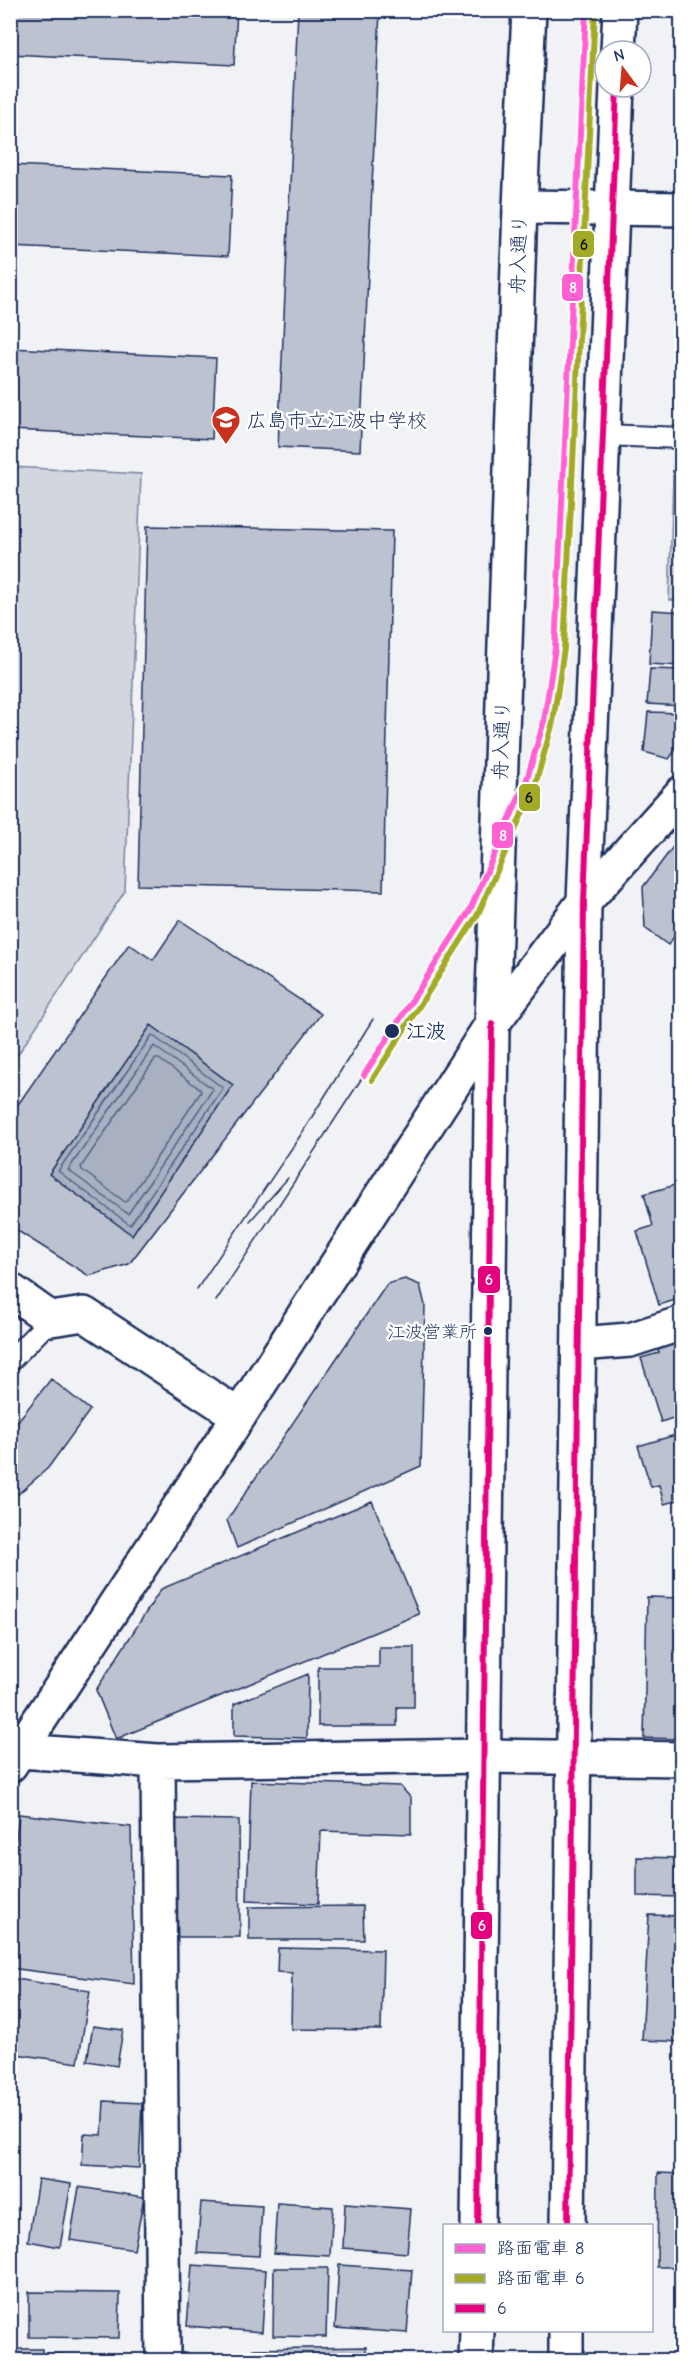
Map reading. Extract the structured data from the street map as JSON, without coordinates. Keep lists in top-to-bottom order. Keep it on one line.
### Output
{"streets":{"street":["舟入通り"]},"places":{"school or university":["広島市立江波中学校"],"other":["江波","江波営業所"]},"lines":["tram line 8","tram line 6","transit line 6"],"legend":["路面電車 8","路面電車 6","6"],"north":"top"}
